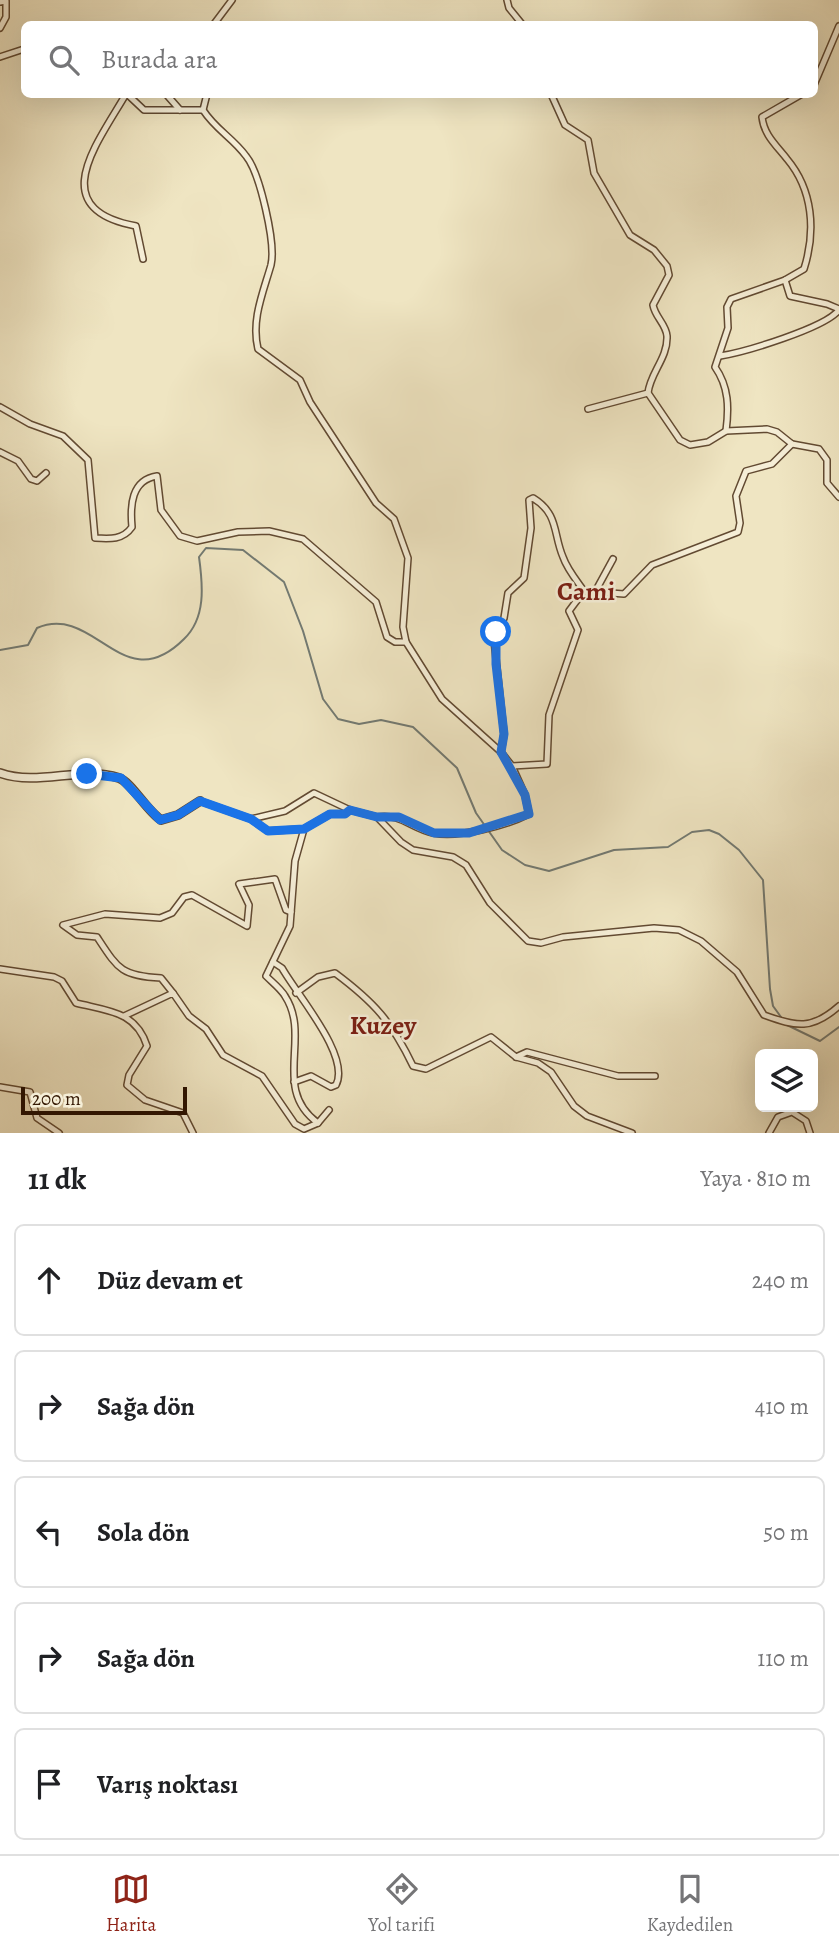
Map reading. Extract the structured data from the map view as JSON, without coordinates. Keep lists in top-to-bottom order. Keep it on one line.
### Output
{"districts":["Cami","Kuzey"],"scale_bar":"200 m","page":{"search":"Burada ara","scale":"200 m","heading":["11 dk","Yaya · 810 m"],"list":[["Düz devam et","240 m"],["Sağa dön","410 m"],["Sola dön","50 m"],["Sağa dön","110 m"],"Varış noktası"],"nav":["Harita","Yol tarifi","Kaydedilen"]}}
